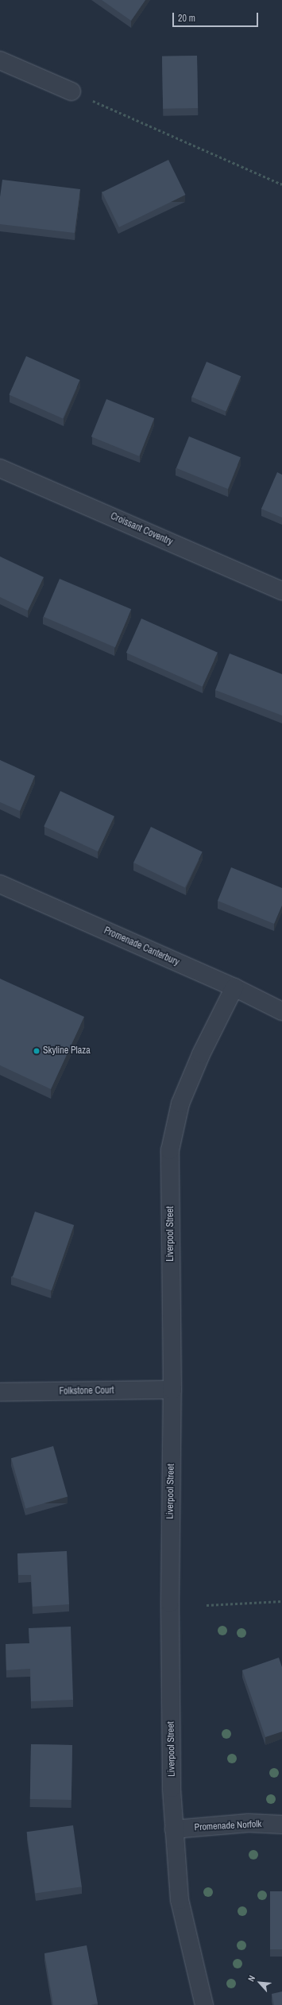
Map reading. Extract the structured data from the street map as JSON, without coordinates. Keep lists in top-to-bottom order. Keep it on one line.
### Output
{"streets":{"street":["Croissant Coventry","Promenade Canterbury","Liverpool Street","Folkstone Court","Promenade Norfolk"]},"crossings":[["Promenade Canterbury","Liverpool Street"],["Liverpool Street","Folkstone Court"],["Liverpool Street","Promenade Norfolk"]],"places":["Skyline Plaza"],"scale_bar":"20 m","north":"top left"}
